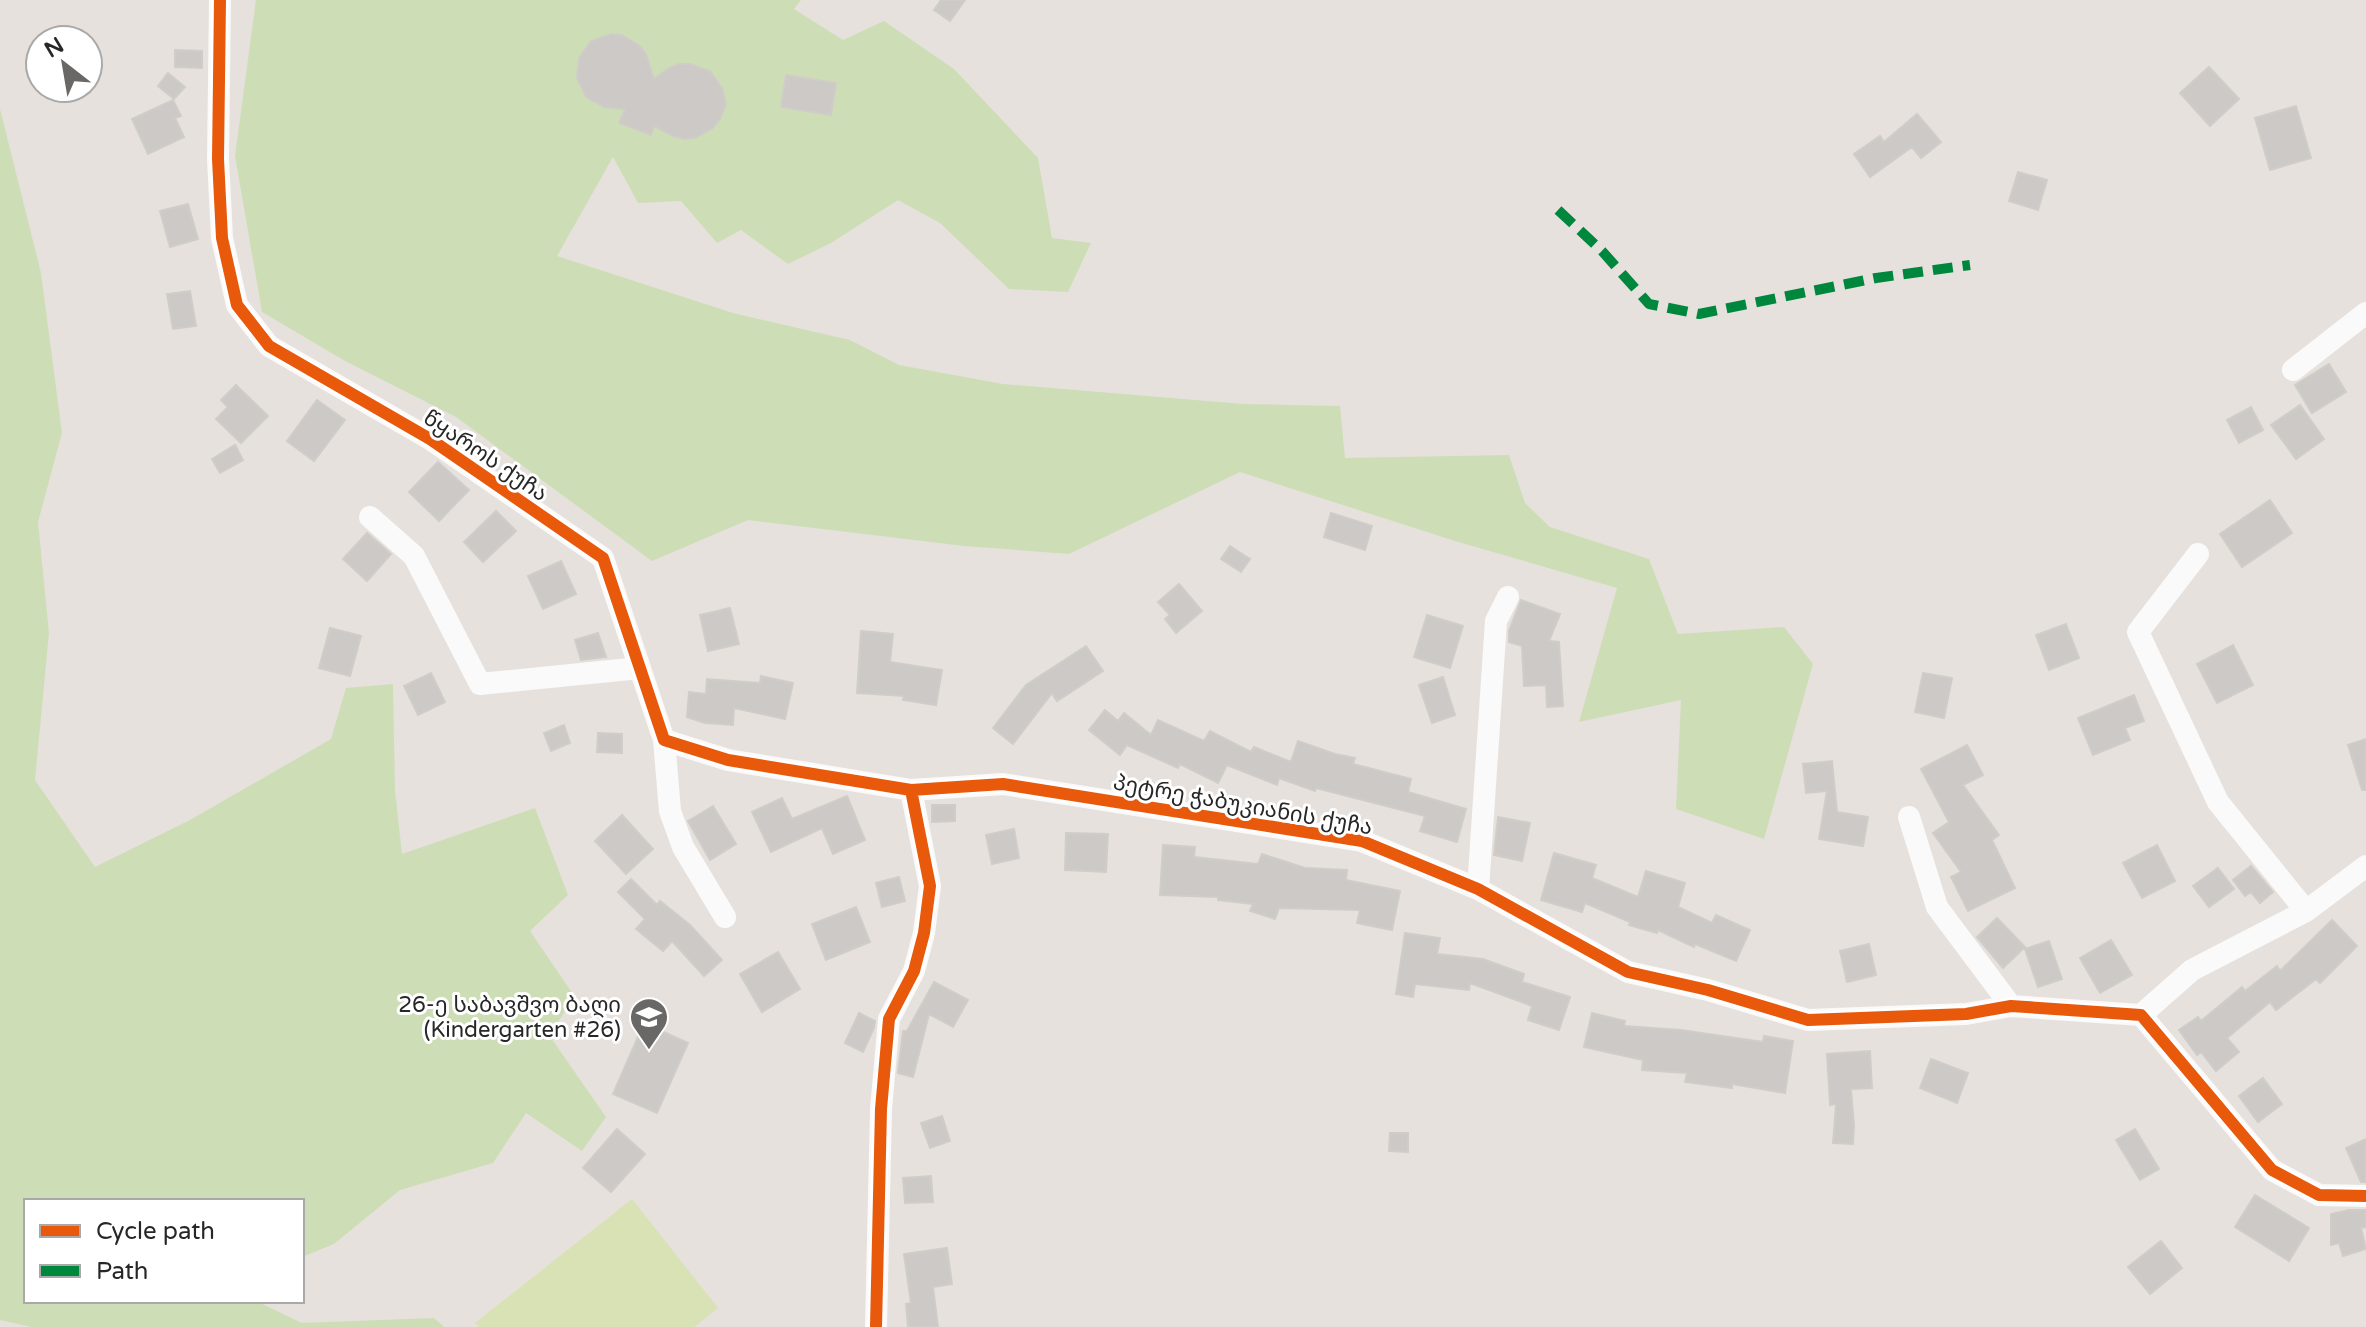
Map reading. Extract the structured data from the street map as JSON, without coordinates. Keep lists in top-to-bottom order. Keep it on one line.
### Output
{"streets":{"street":["წყაროს ქუჩა","პეტრე ჭაბუკიანის ქუჩა"]},"places":{"school or university":["26-ე საბავშვო ბაღი (Kindergarten #26)"]},"legend":["Cycle path","Path"],"north":"top left"}
